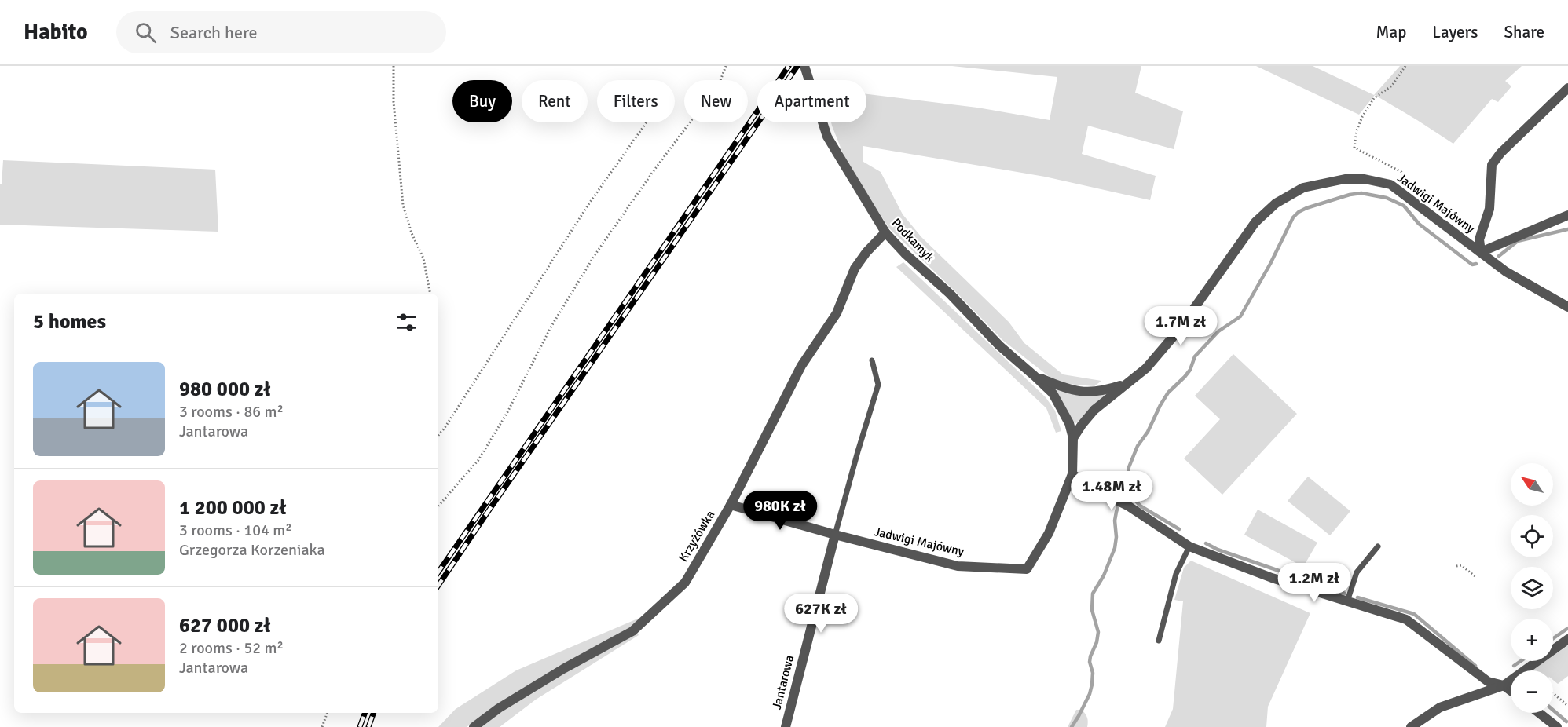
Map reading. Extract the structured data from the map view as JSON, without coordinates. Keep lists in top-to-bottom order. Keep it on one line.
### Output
{"streets":{"street":["Jadwigi Majówny","Podkamyk","Krzyżówka","Jantarowa"]},"crossings":[["Jadwigi Majówny","Podkamyk"],["Jadwigi Majówny","Jantarowa"],["Podkamyk","Krzyżówka"]],"north":"top left","page":{"header":"Habito","search":"Search here","nav":["Map","Layers","Share"],"chip":["Buy","Rent","Filters","New","Apartment"],"heading":"5 homes","price":["1.7M zł","1.48M zł","980K zł","1.2M zł","627K zł"],"list":[{"name":"980 000 zł","note":"3 rooms · 86 m² · Jantarowa"},{"name":"1 200 000 zł","note":"3 rooms · 104 m² · Grzegorza Korzeniaka"},{"name":"627 000 zł","note":"2 rooms · 52 m² · Jantarowa"}],"map_buttons":["+","−"]}}
